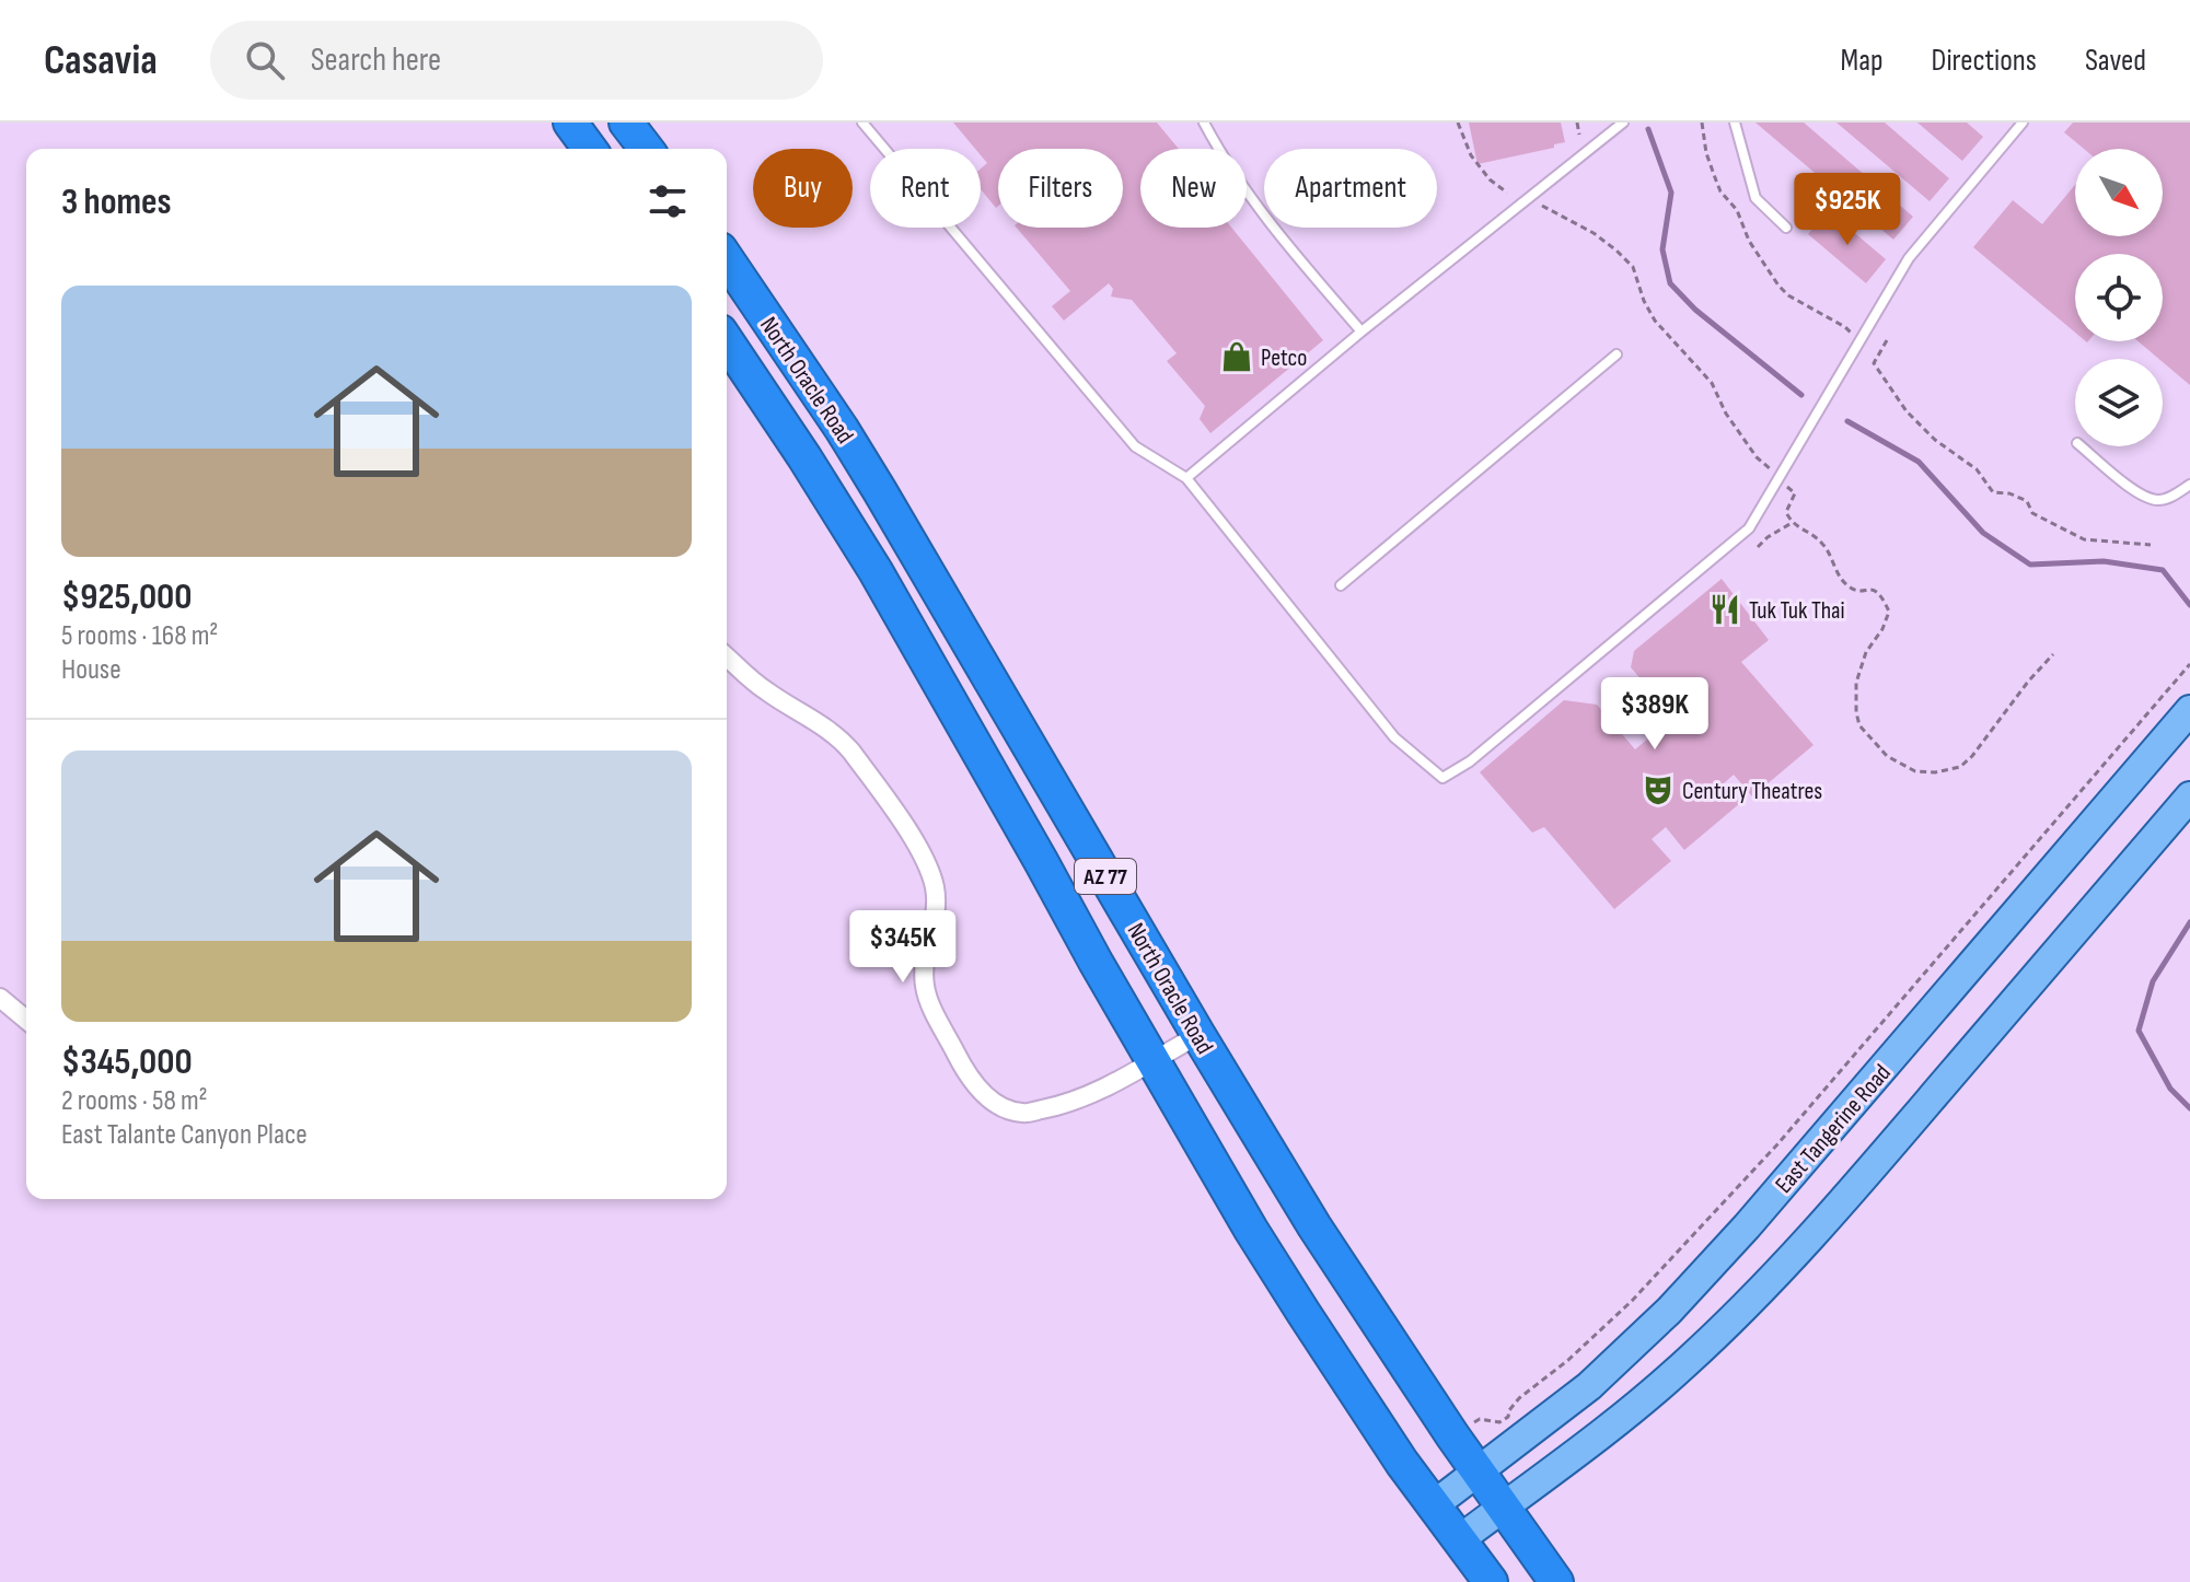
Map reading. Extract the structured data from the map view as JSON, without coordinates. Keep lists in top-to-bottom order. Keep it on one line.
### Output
{"streets":{"highway":["North Oracle Road","AZ 77"],"main road":["East Tangerine Road"]},"crossings":[["North Oracle Road","East Tangerine Road"]],"places":{"shop":["Petco"],"restaurant":["Tuk Tuk Thai"],"theatre":["Century Theatres"]},"north":"bottom right","page":{"header":"Casavia","search":"Search here","nav":["Map","Directions","Saved"],"chip":["Buy","Rent","Filters","New","Apartment"],"heading":"3 homes","price":["$925K","$389K","$345K"],"list":[{"name":"$925,000","note":"5 rooms · 168 m² · House"},{"name":"$345,000","note":"2 rooms · 58 m² · East Talante Canyon Place"}]}}
